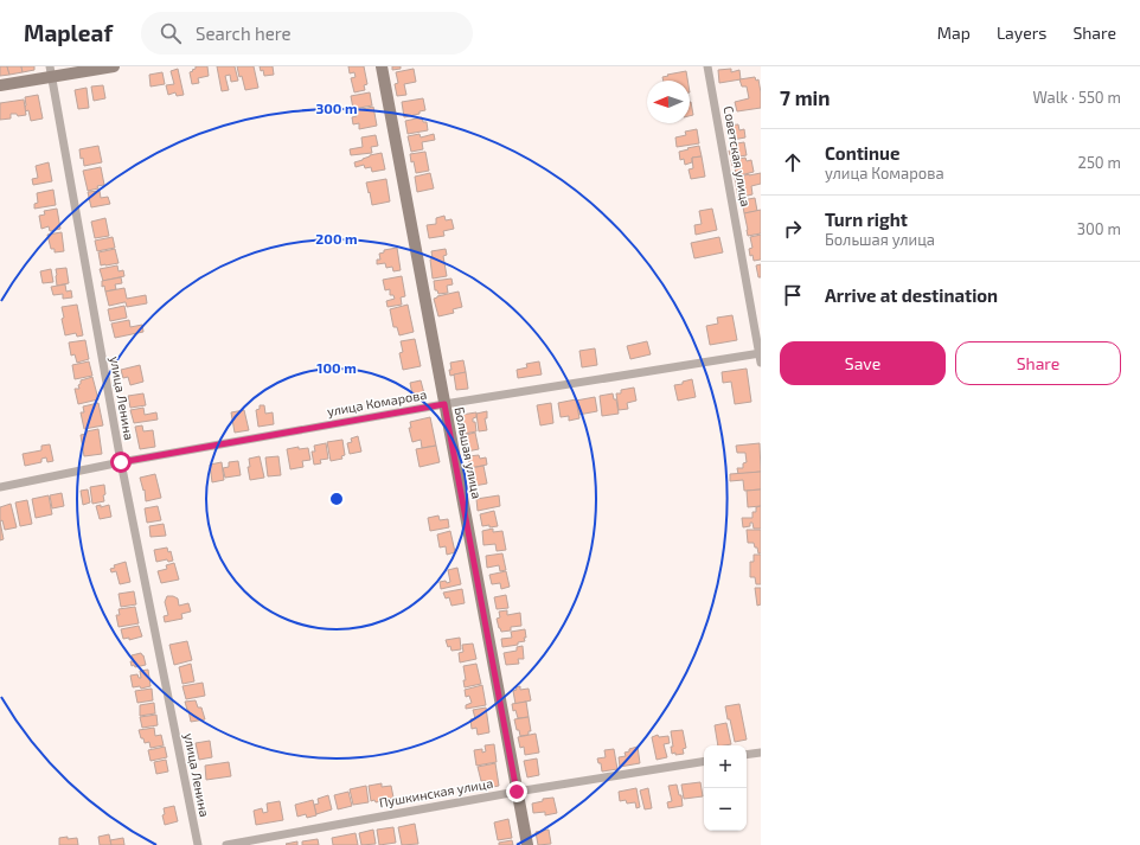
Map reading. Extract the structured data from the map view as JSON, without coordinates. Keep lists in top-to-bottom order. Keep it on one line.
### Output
{"streets":{"street":["Советская улица","улица Ленина","улица Комарова","Большая улица","Пушкинская улица"]},"crossings":[["Советская улица","улица Комарова"],["улица Ленина","улица Комарова"],["улица Комарова","Большая улица"],["Большая улица","Пушкинская улица"]],"north":"left","page":{"header":"Mapleaf","search":"Search here","nav":["Map","Layers","Share"],"heading":["7 min","Walk · 550 m"],"list":[["Continue","улица Комарова","250 m"],["Turn right","Большая улица","300 m"],"Arrive at destination"],"buttons":["Save","Share"],"map_buttons":["+","−"]},"rings":["300 m","200 m","100 m"]}
